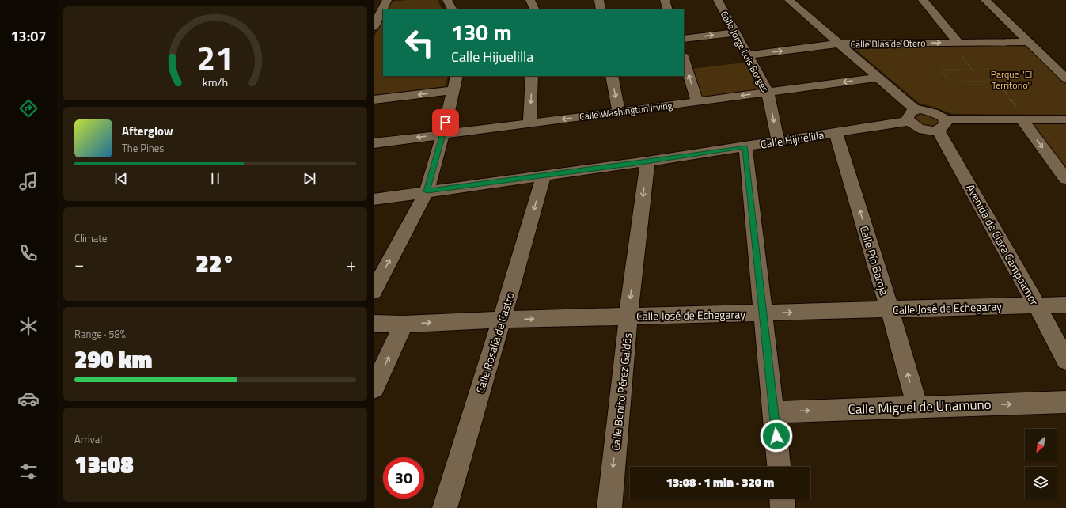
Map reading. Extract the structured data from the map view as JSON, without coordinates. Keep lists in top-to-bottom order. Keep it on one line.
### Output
{"streets":{"street":["Calle Blas de Otero","Calle Jorge Luis Borges","Calle Washington Irving","Calle Hijuelilla","Avenida de Clara Campoamor","Calle Pío Baroja","Calle José de Echegaray","Calle Rosalía de Castro","Calle Benito Pérez Galdós","Calle Miguel de Unamuno"]},"crossings":[["Calle Blas de Otero","Calle Jorge Luis Borges"],["Calle Jorge Luis Borges","Calle Washington Irving"],["Calle Jorge Luis Borges","Calle Hijuelilla"],["Calle Hijuelilla","Avenida de Clara Campoamor"],["Calle Hijuelilla","Calle Pío Baroja"],["Calle Hijuelilla","Calle Rosalía de Castro"],["Calle Hijuelilla","Calle Benito Pérez Galdós"],["Avenida de Clara Campoamor","Calle José de Echegaray"],["Calle Pío Baroja","Calle José de Echegaray"],["Calle Pío Baroja","Calle Miguel de Unamuno"],["Calle José de Echegaray","Calle Rosalía de Castro"],["Calle José de Echegaray","Calle Benito Pérez Galdós"]],"one_way":["Calle Blas de Otero","Calle José de Echegaray","Calle Miguel de Unamuno"],"parks":["Parque \"El Territorio\""],"north":"bottom left","page":{"tabs":"13:07","turn":["130 m","Calle Hijuelilla"],"song":["Afterglow","The Pines"],"tile":["Climate",["Range · 58%","290 km"],["Arrival","13:08"]],"heat":["−","22°","+"],"limit":"30","trip":"13:08 · 1 min · 320 m","gauge":["21","km/h"]}}
